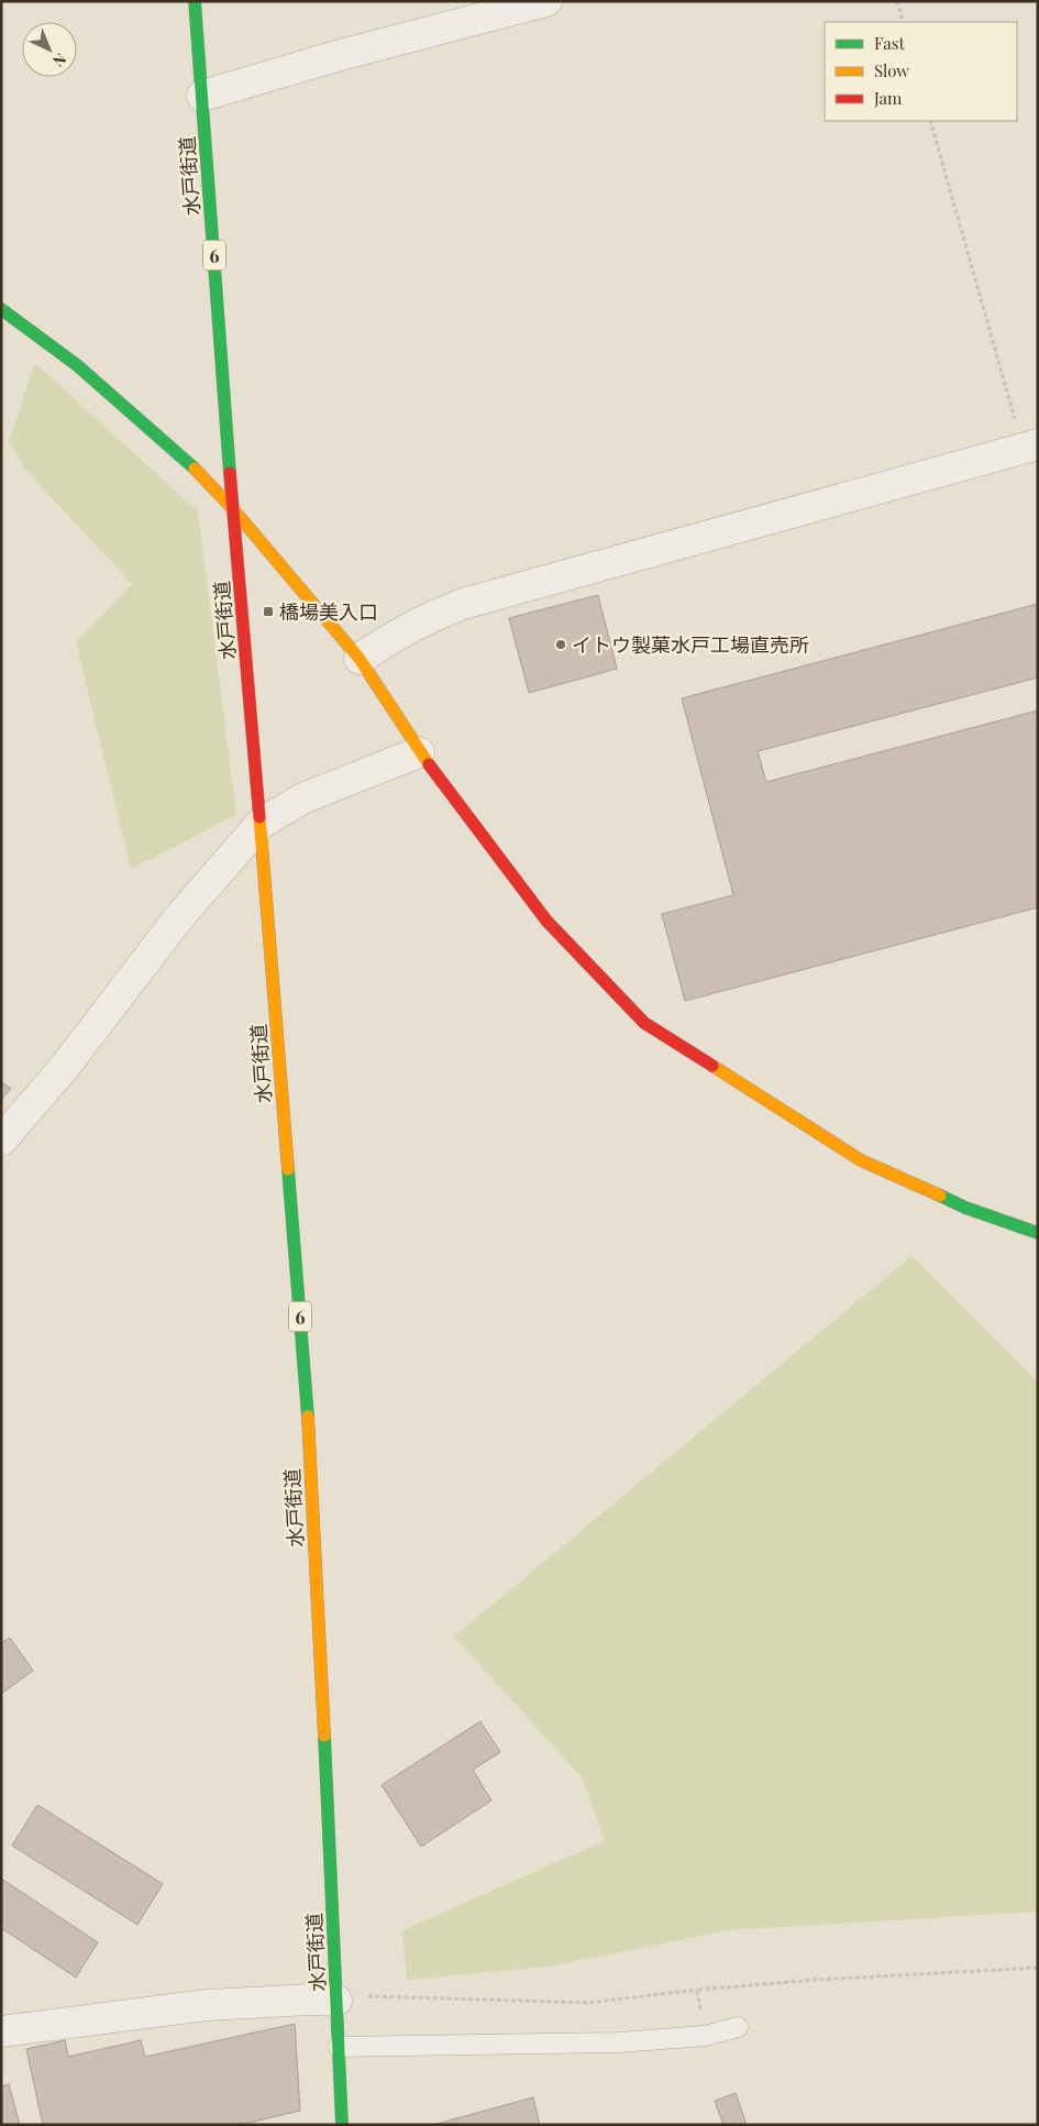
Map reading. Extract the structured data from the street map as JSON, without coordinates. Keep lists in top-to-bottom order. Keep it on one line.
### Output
{"streets":{"main road":["水戸街道","6"]},"places":{"transit":["橋場美入口"],"other":["イトウ製菓水戸工場直売所"]},"legend":["Fast","Slow","Jam"],"north":"bottom right"}
